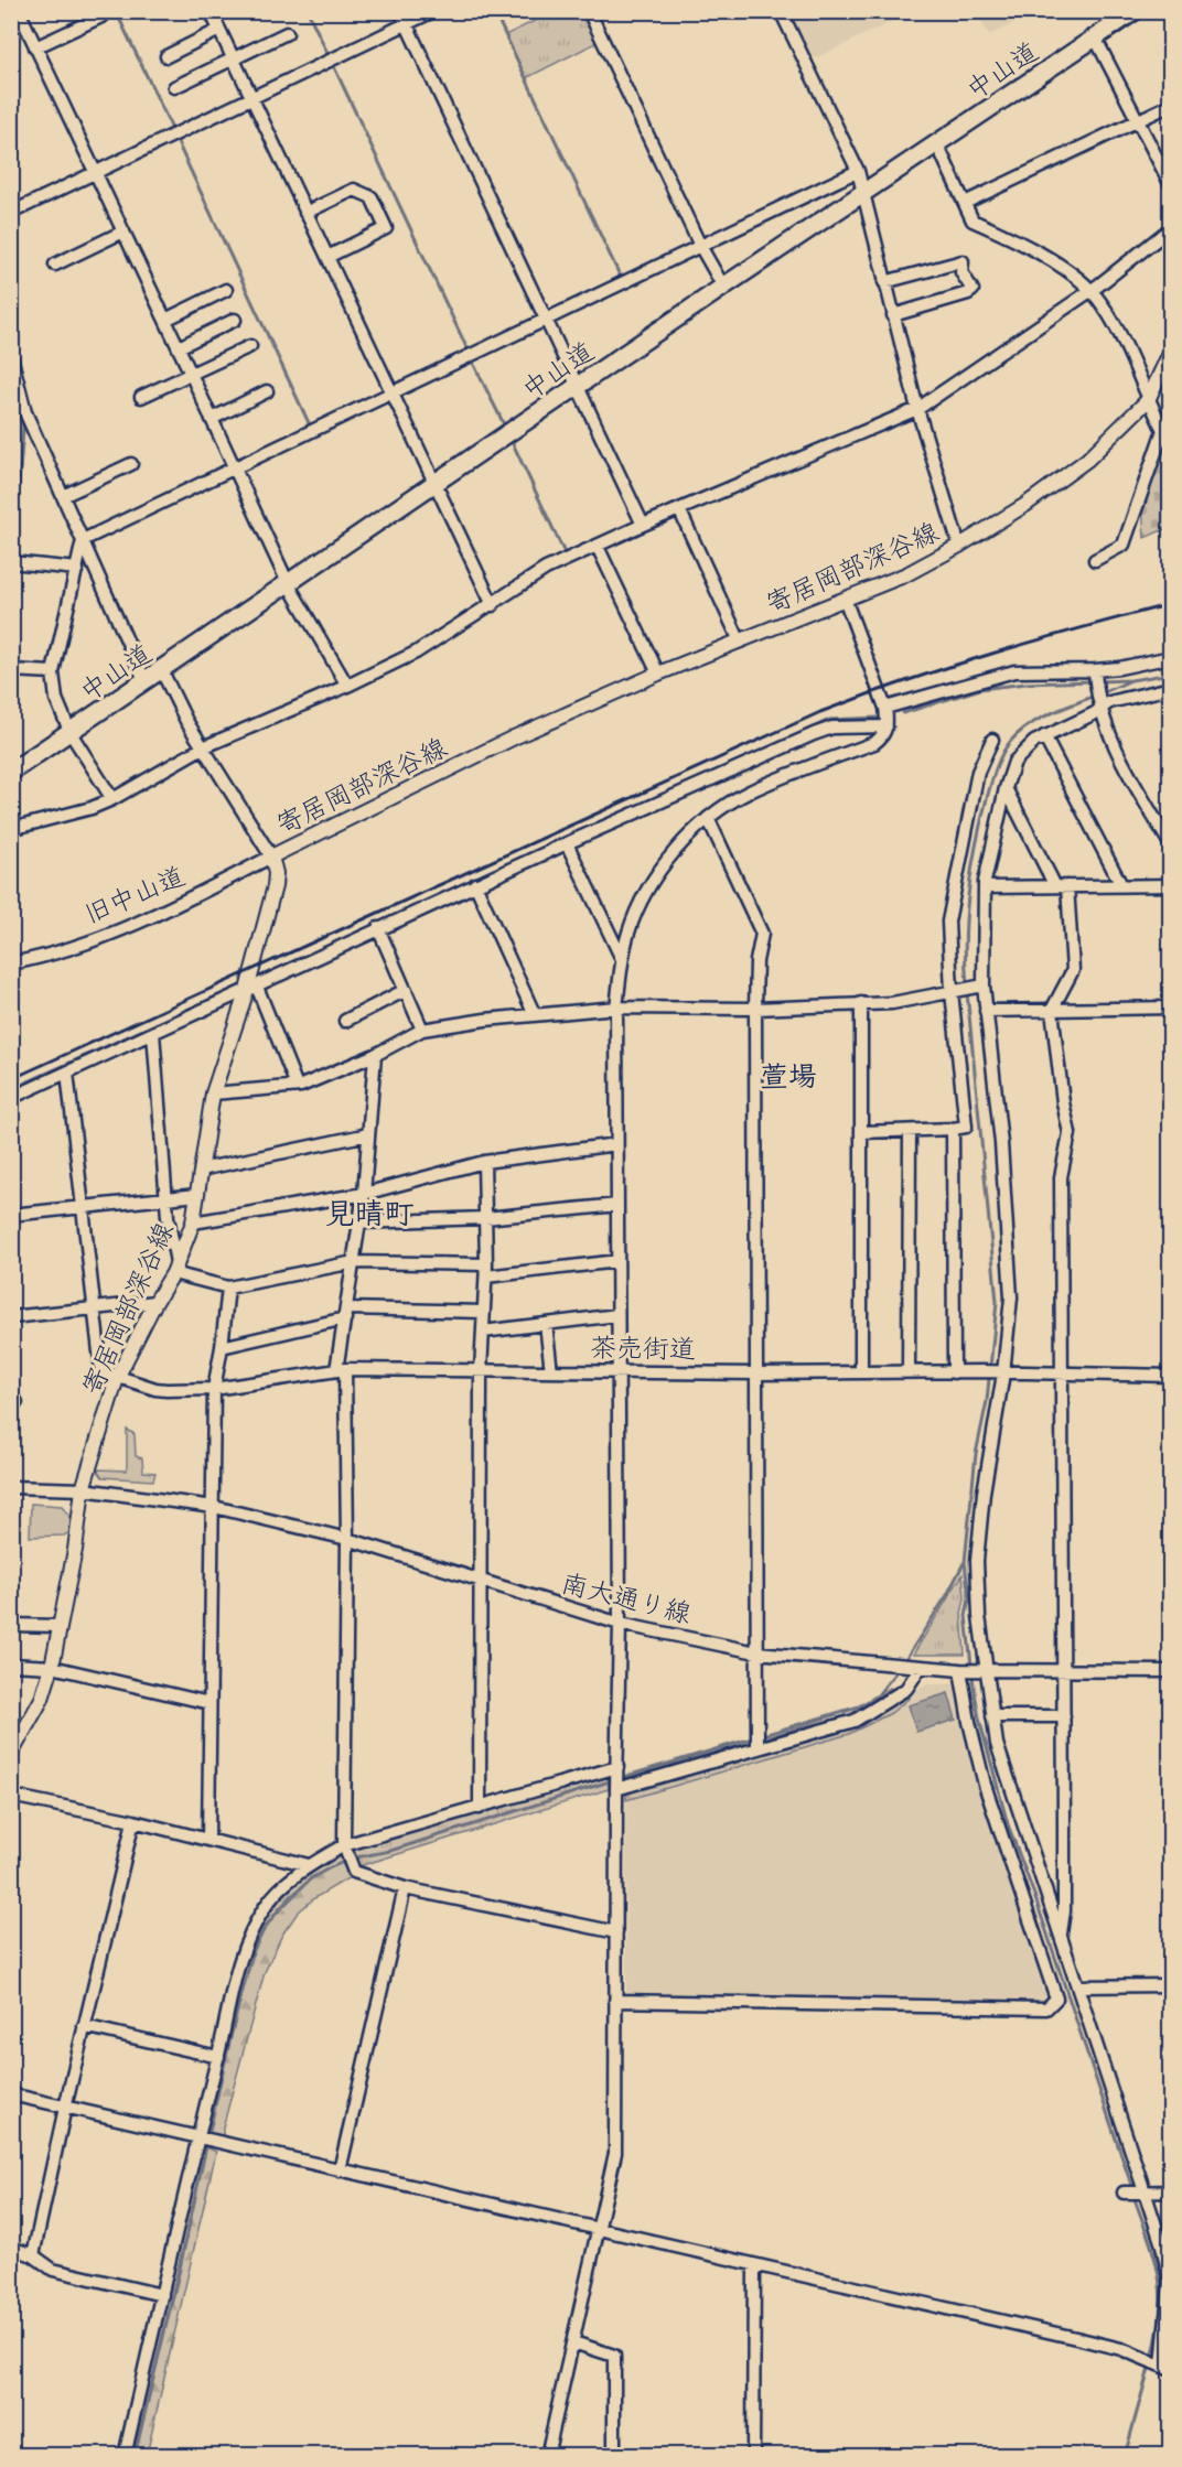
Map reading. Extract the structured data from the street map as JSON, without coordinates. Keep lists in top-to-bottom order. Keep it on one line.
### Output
{"streets":{"highway":["中山道"],"main road":["寄居岡部深谷線"],"street":["旧中山道","茶売街道","南大通り線"]},"crossings":[["寄居岡部深谷線","旧中山道"],["寄居岡部深谷線","茶売街道"],["寄居岡部深谷線","南大通り線"]],"districts":["萱場","見晴町"]}
